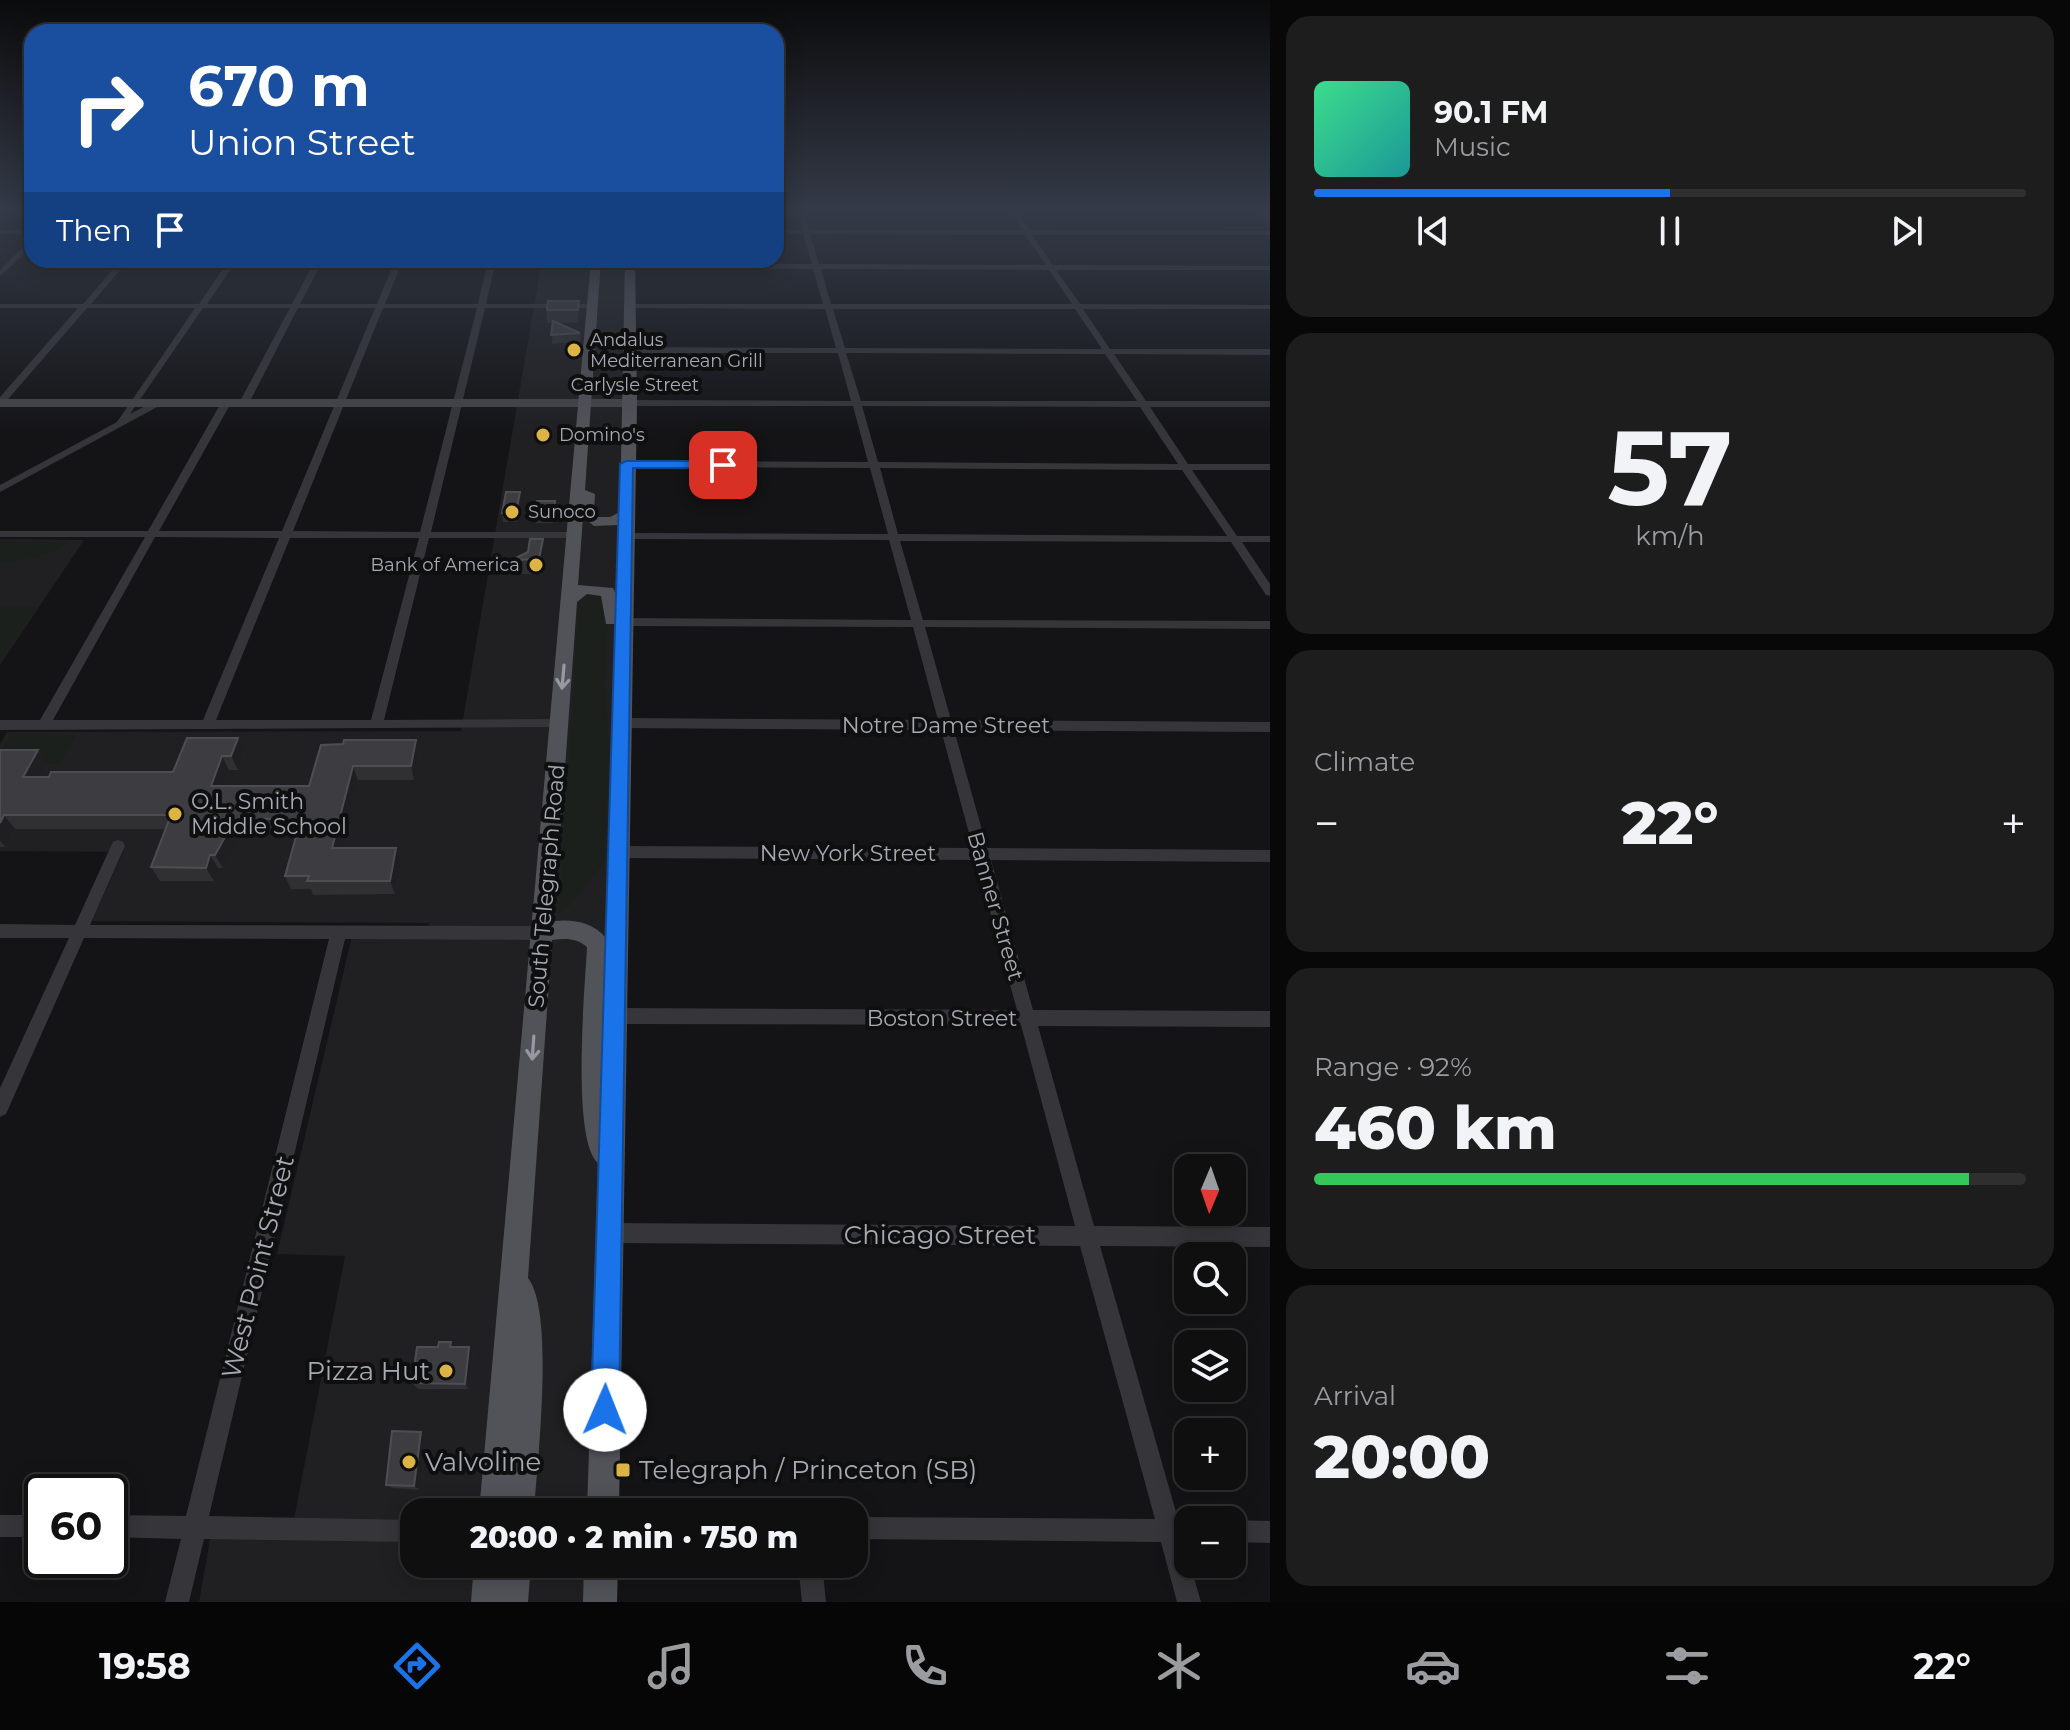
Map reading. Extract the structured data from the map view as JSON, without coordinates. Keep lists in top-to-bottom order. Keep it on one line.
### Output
{"streets":{"main road":["South Telegraph Road"],"street":["Carlysle Street","Notre Dame Street","New York Street","Banner Street","Boston Street","Chicago Street","West Point Street"]},"crossings":[["Carlysle Street","South Telegraph Road"],["Carlysle Street","Banner Street"],["Notre Dame Street","Banner Street"],["New York Street","Banner Street"],["Banner Street","Boston Street"],["Banner Street","Chicago Street"]],"places":{"other":["Andalus Mediterranean Grill","Domino's","Sunoco","Bank of America","O.L. Smith Middle School","Pizza Hut","Valvoline"],"transit":["Telegraph / Princeton (SB)"]},"north":"bottom","page":{"turn":["670 m","Union Street"],"song":["90.1 FM","Music"],"then":"Then","tile":[["57","km/h"],"Climate",["Range · 92%","460 km"],["Arrival","20:00"]],"heat":["−","22°","+"],"map_buttons":["+","−"],"limit":"60","trip":"20:00 · 2 min · 750 m","tabs":["19:58","22°"]}}
